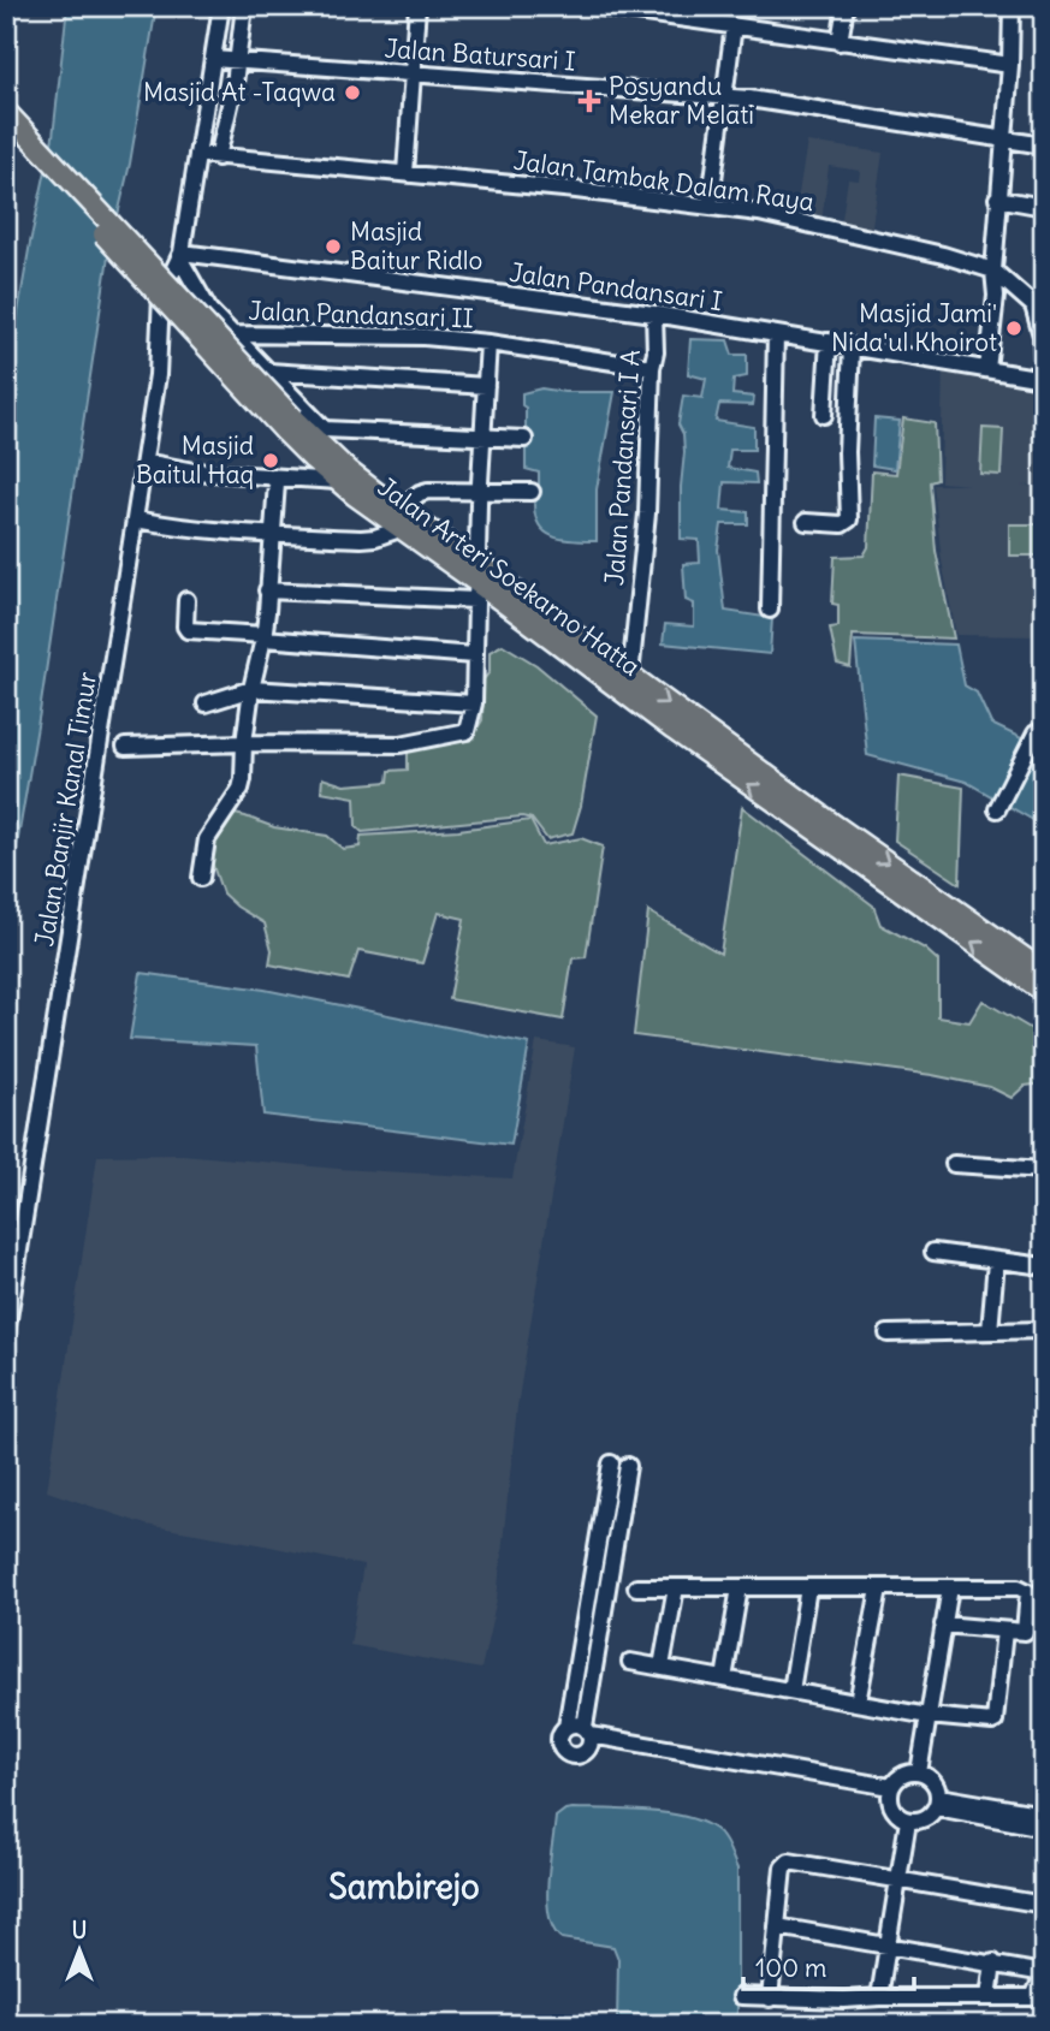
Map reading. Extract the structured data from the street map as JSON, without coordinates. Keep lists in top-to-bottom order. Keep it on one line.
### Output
{"streets":{"main road":["Jalan Arteri Soekarno Hatta"],"street":["Jalan Batursari I","Jalan Tambak Dalam Raya","Jalan Pandansari I","Jalan Pandansari II","Jalan Pandansari I A","Jalan Banjir Kanal Timur"]},"crossings":[["Jalan Batursari I","Jalan Banjir Kanal Timur"],["Jalan Tambak Dalam Raya","Jalan Pandansari I"],["Jalan Tambak Dalam Raya","Jalan Banjir Kanal Timur"],["Jalan Pandansari I","Jalan Pandansari II"],["Jalan Pandansari I","Jalan Pandansari I A"],["Jalan Pandansari I","Jalan Banjir Kanal Timur"],["Jalan Pandansari II","Jalan Pandansari I A"],["Jalan Pandansari II","Jalan Arteri Soekarno Hatta"],["Jalan Pandansari II","Jalan Banjir Kanal Timur"],["Jalan Pandansari I A","Jalan Arteri Soekarno Hatta"]],"districts":["Sambirejo"],"places":{"other":["Masjid At -Taqwa","Masjid Baitur Ridlo","Masjid Jami' Nida'ul Khoirot","Masjid Baitul Haq"],"health":["Posyandu Mekar Melati"]},"scale_bar":"100 m","north":"top"}
